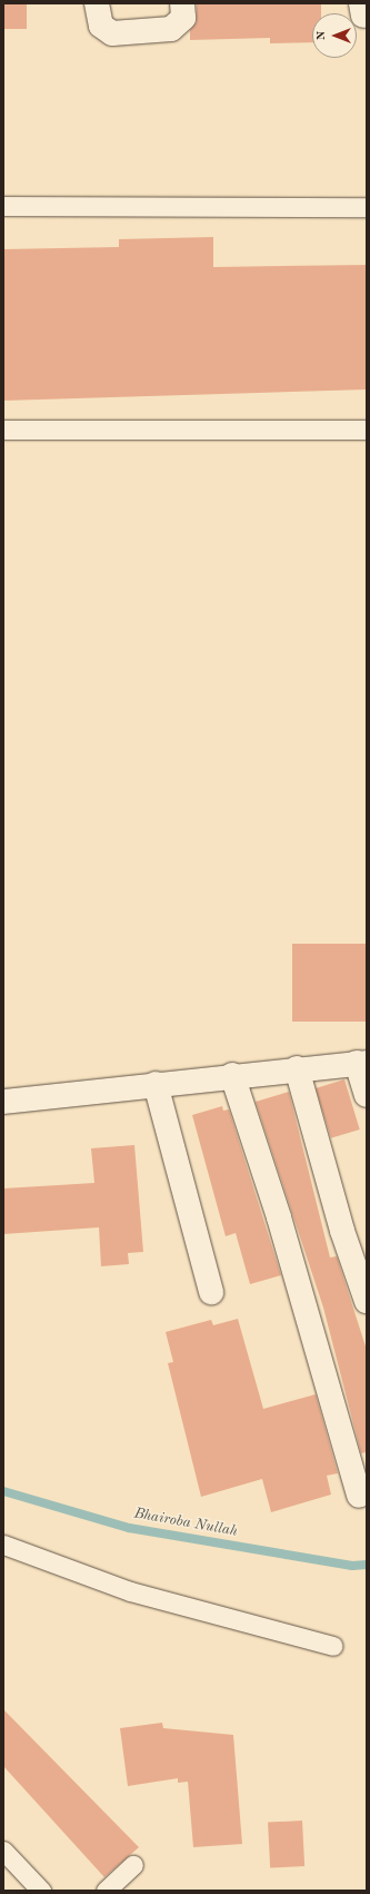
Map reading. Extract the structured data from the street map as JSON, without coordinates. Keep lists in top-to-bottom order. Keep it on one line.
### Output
{"water":["Bhairoba Nullah"],"north":"left"}
